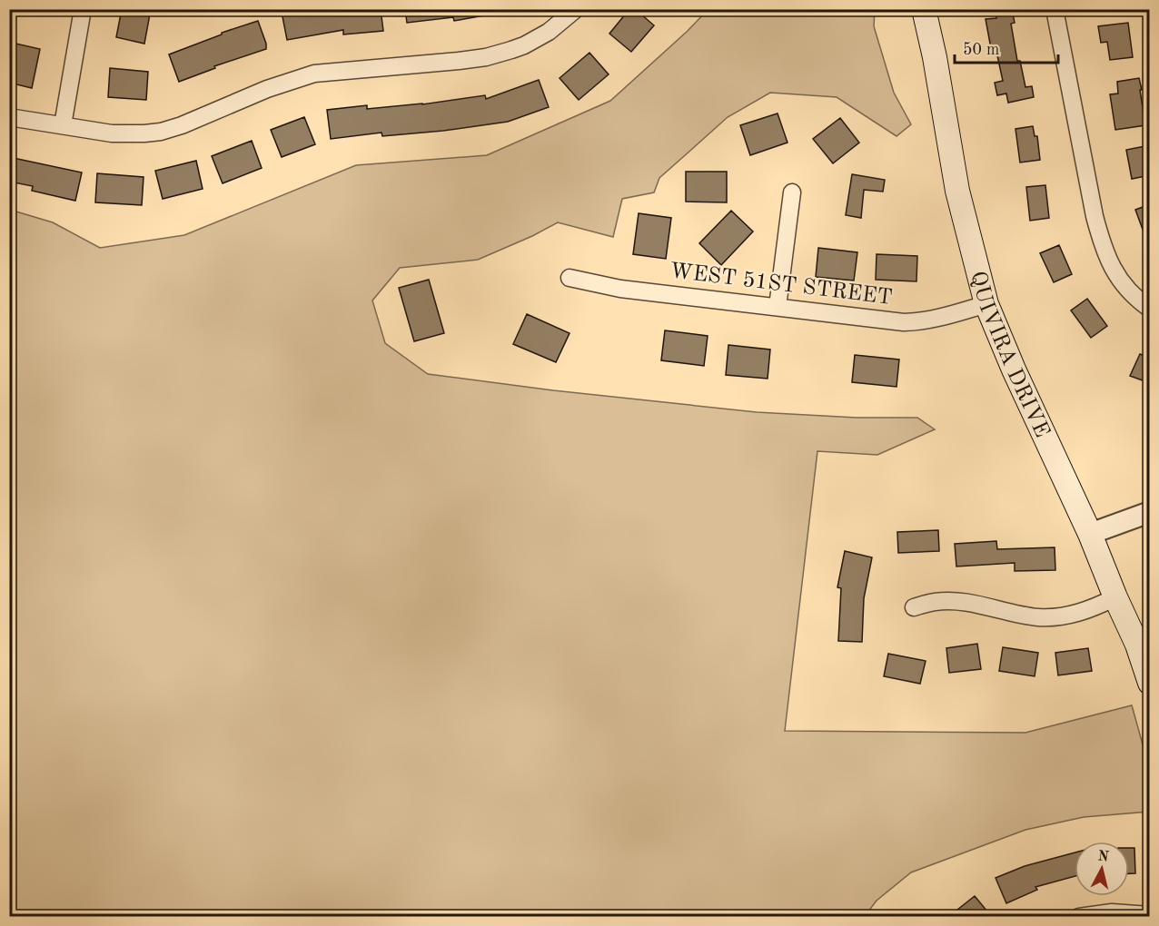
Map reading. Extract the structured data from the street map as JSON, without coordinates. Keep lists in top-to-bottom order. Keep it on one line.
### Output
{"streets":{"main road":["QUIVIRA DRIVE"],"street":["WEST 51ST STREET"]},"crossings":[["WEST 51ST STREET","QUIVIRA DRIVE"]],"scale_bar":"50 m","north":"top"}
